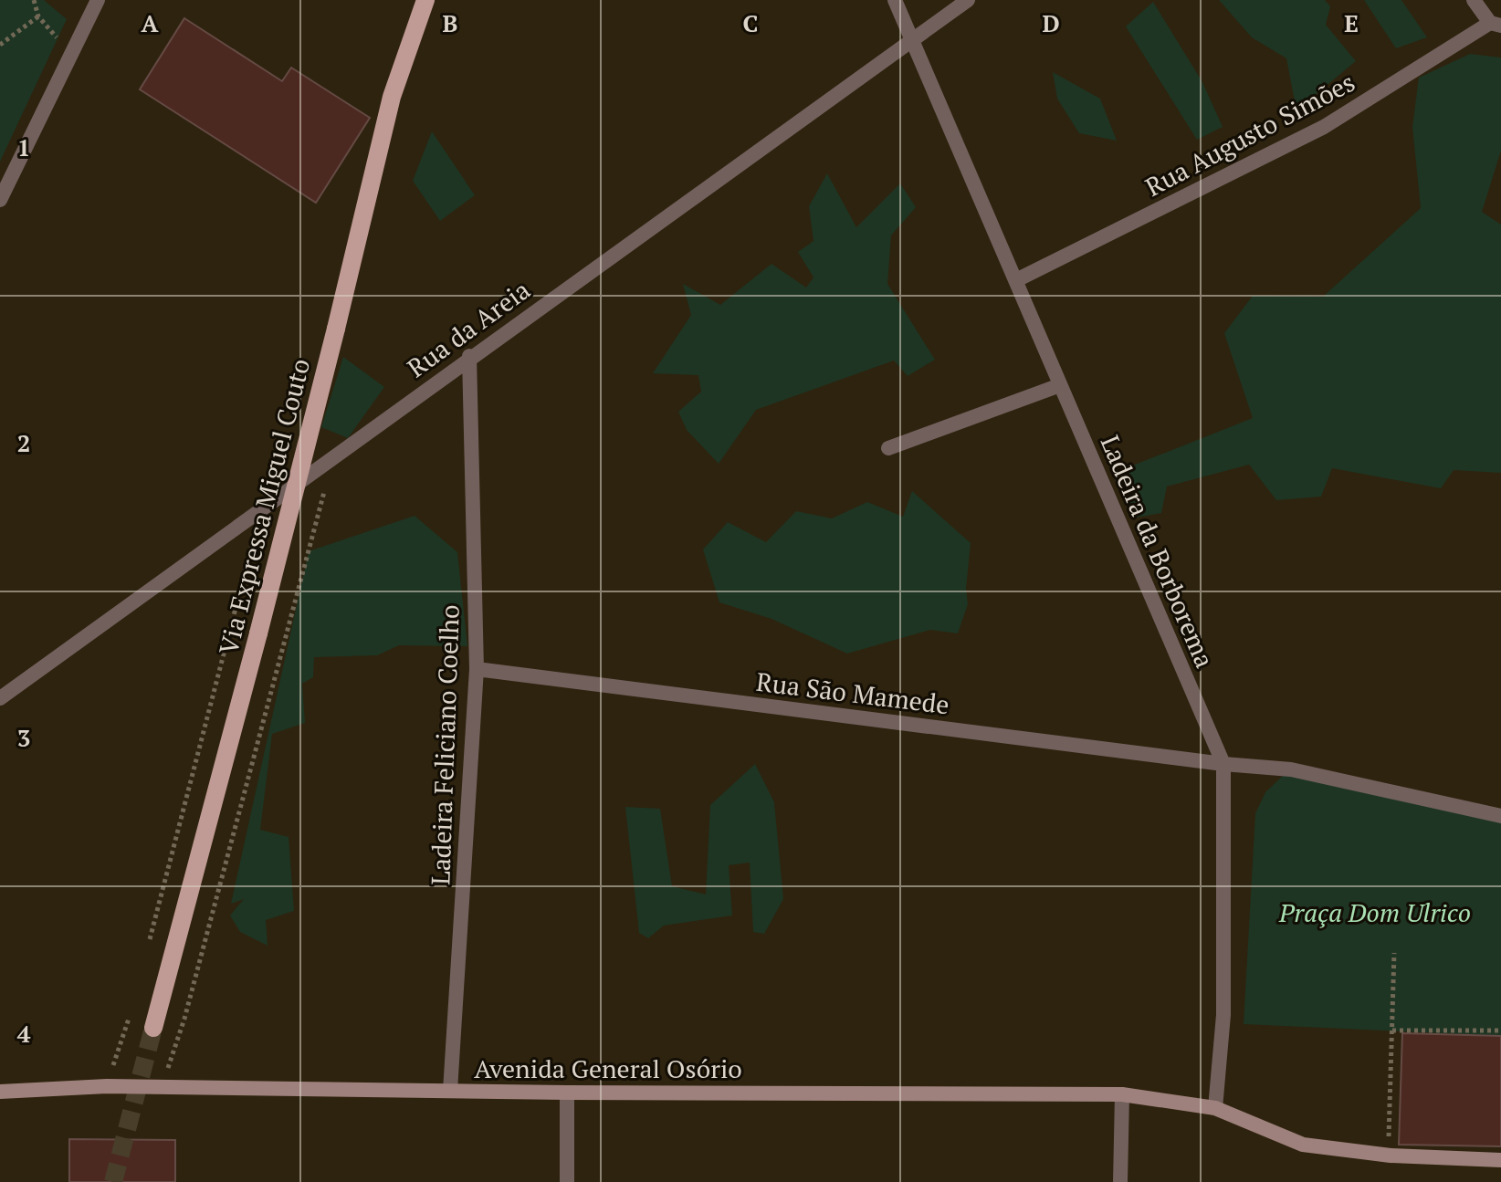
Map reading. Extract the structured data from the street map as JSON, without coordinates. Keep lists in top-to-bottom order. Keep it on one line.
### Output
{"streets":{"main road":["Via Expressa Miguel Couto","Avenida General Osório"],"street":["Rua Augusto Simões","Rua da Areia","Ladeira da Borborema","Rua São Mamede","Ladeira Feliciano Coelho"]},"crossings":[["Rua Augusto Simões","Ladeira da Borborema"],["Rua da Areia","Ladeira da Borborema"],["Rua da Areia","Ladeira Feliciano Coelho"],["Ladeira da Borborema","Rua São Mamede"],["Ladeira da Borborema","Avenida General Osório"],["Rua São Mamede","Ladeira Feliciano Coelho"],["Ladeira Feliciano Coelho","Avenida General Osório"]],"parks":["Praça Dom Ulrico"],"grid":{"columns":["A","B","C","D","E"],"rows":["1","2","3","4"]}}
